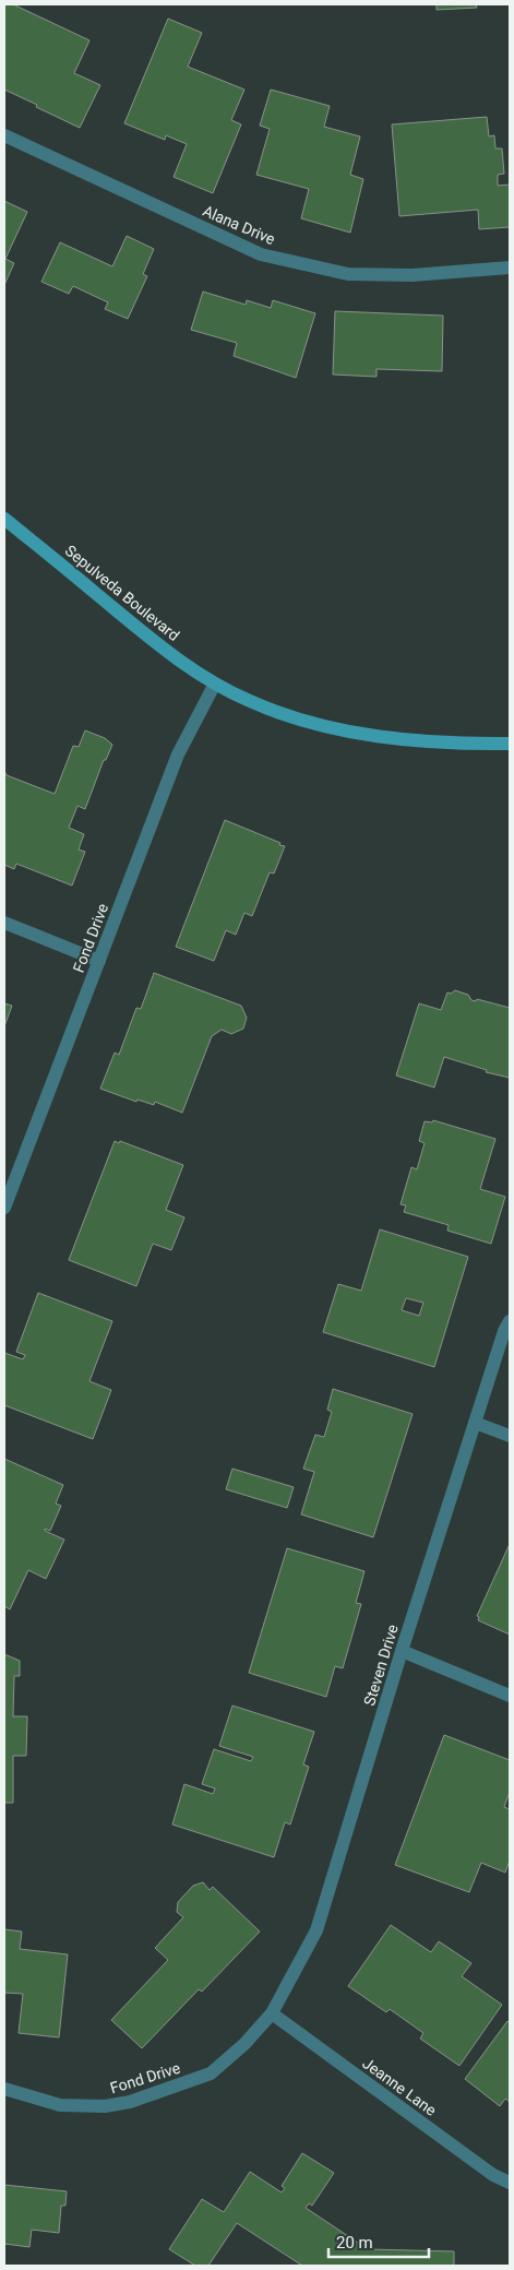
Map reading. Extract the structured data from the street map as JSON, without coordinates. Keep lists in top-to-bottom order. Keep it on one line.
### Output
{"streets":{"main road":["Sepulveda Boulevard"],"street":["Alana Drive","Fond Drive","Steven Drive","Jeanne Lane"]},"crossings":[["Sepulveda Boulevard","Fond Drive"],["Fond Drive","Steven Drive"],["Fond Drive","Jeanne Lane"],["Steven Drive","Jeanne Lane"]],"scale_bar":"20 m"}
